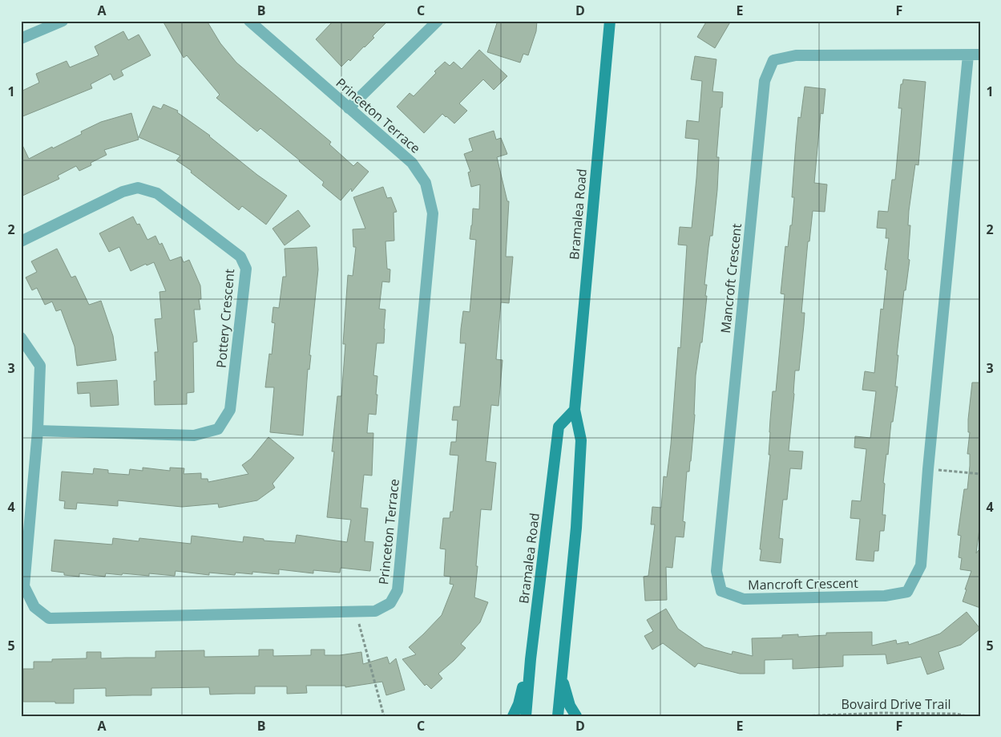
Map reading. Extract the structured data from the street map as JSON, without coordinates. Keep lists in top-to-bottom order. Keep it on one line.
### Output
{"streets":{"main road":["Bramalea Road"],"street":["Princeton Terrace","Mancroft Crescent","Pottery Crescent"],"path":["Bovaird Drive Trail"]},"crossings":[["Princeton Terrace","Pottery Crescent"]],"grid":{"columns":["A","B","C","D","E","F"],"rows":["1","2","3","4","5"]}}
